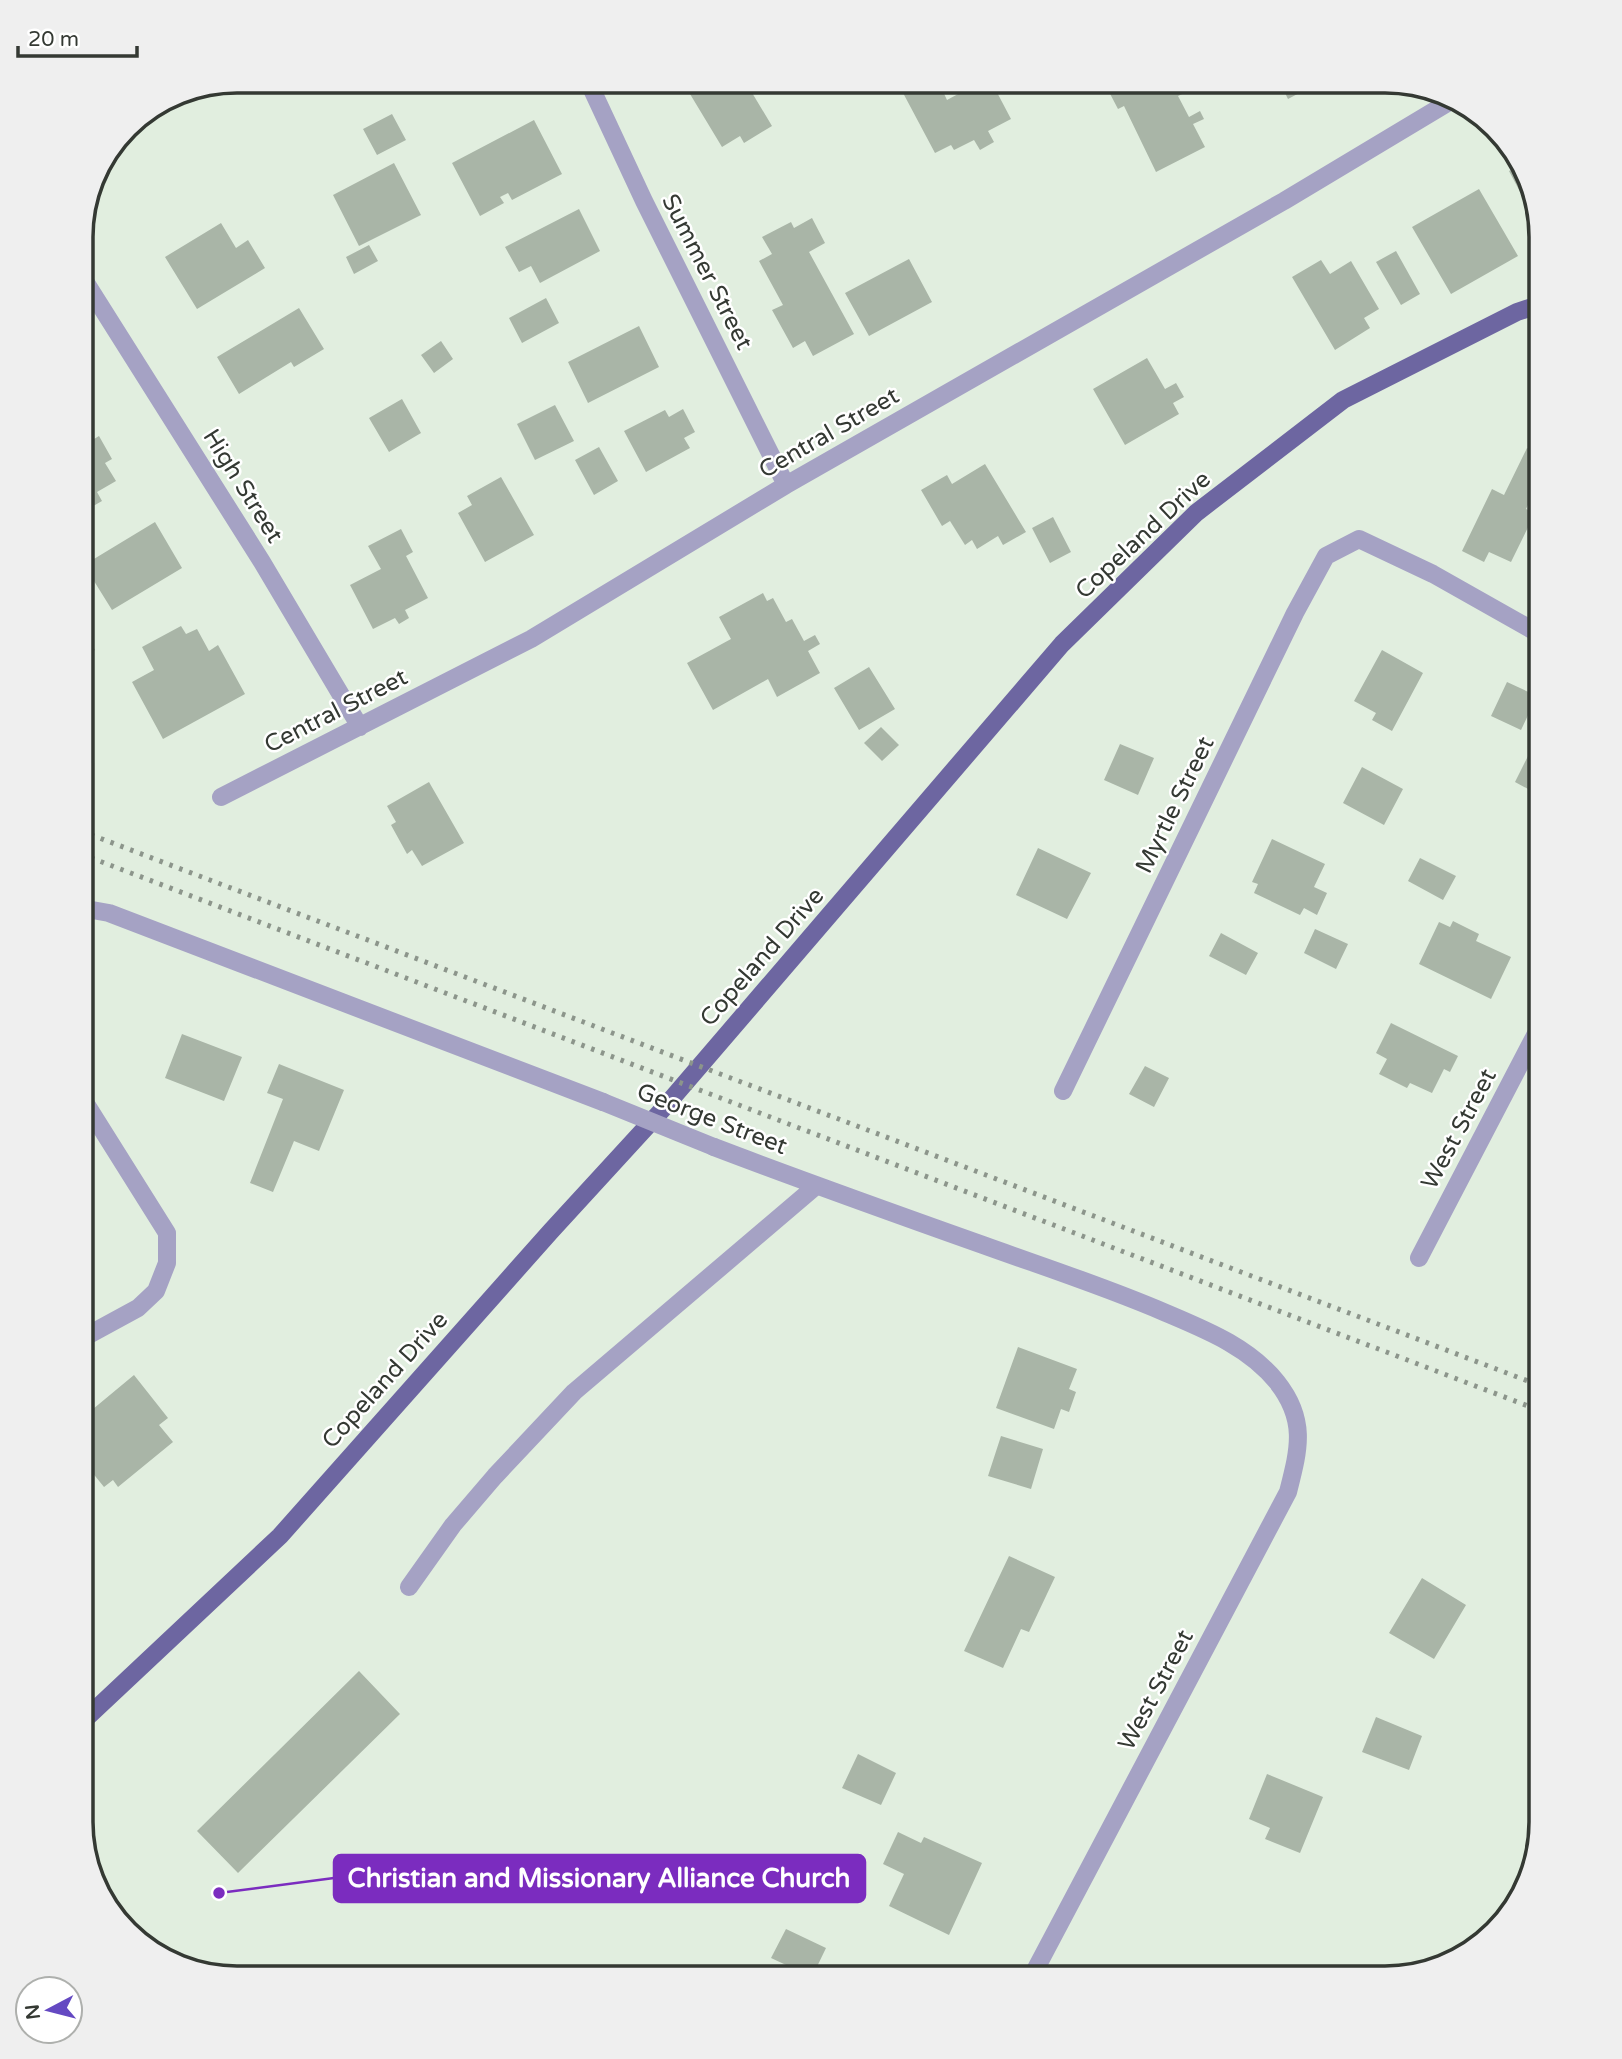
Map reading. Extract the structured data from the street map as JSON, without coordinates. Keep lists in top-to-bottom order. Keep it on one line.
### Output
{"streets":{"main road":["Copeland Drive"],"street":["Summer Street","Central Street","High Street","Myrtle Street","George Street","West Street"]},"crossings":[["Summer Street","Central Street"],["Central Street","High Street"],["George Street","West Street"]],"places":["Christian and Missionary Alliance Church"],"scale_bar":"20 m","north":"left"}
